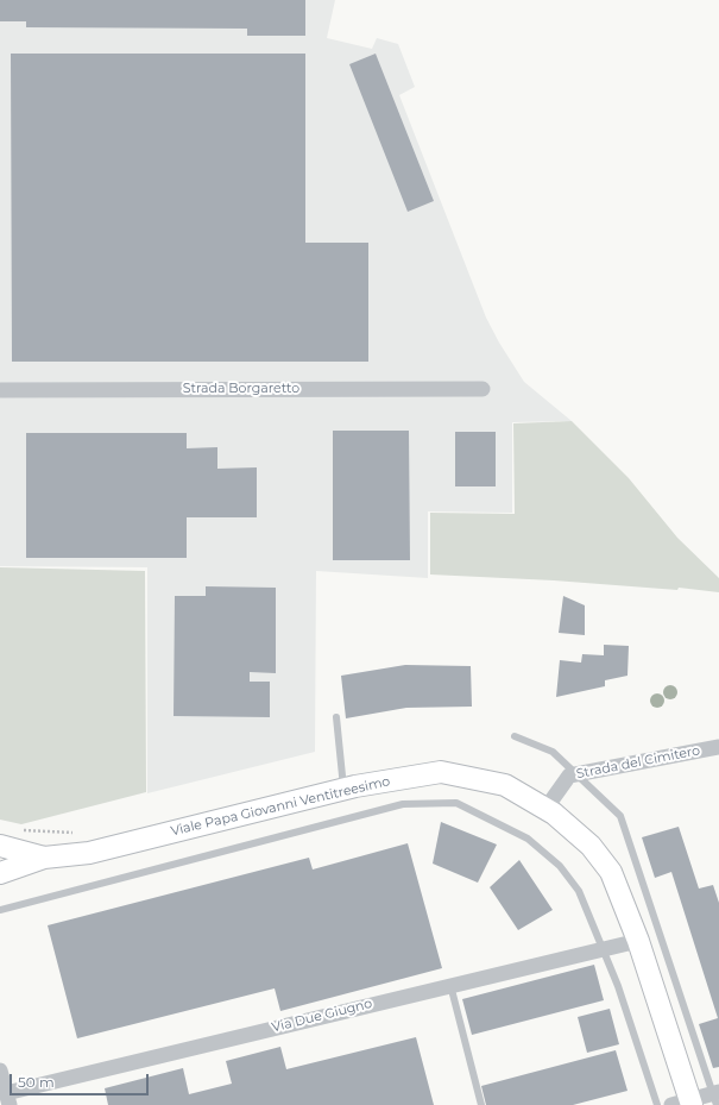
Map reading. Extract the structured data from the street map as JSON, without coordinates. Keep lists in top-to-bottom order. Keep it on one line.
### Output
{"streets":{"street":["Strada Borgaretto","Strada del Cimitero","Viale Papa Giovanni Ventitreesimo","Via Due Giugno"]},"crossings":[["Strada del Cimitero","Viale Papa Giovanni Ventitreesimo"],["Viale Papa Giovanni Ventitreesimo","Via Due Giugno"]],"scale_bar":"50 m"}
